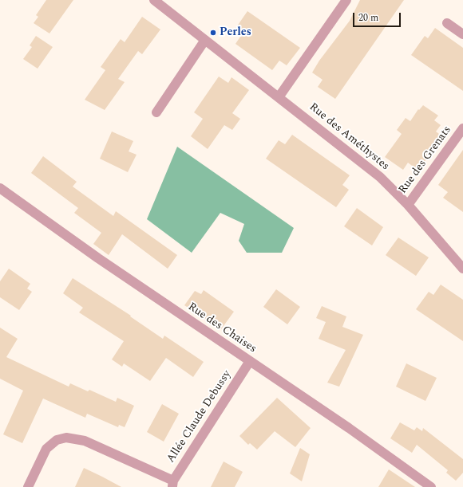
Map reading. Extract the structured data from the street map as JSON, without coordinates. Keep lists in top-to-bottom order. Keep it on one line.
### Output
{"streets":{"street":["Rue des Améthystes","Rue des Grenats","Rue des Chaises","Allée Claude Debussy"]},"crossings":[["Rue des Améthystes","Rue des Grenats"],["Rue des Chaises","Allée Claude Debussy"]],"places":["Perles"],"scale_bar":"20 m"}
